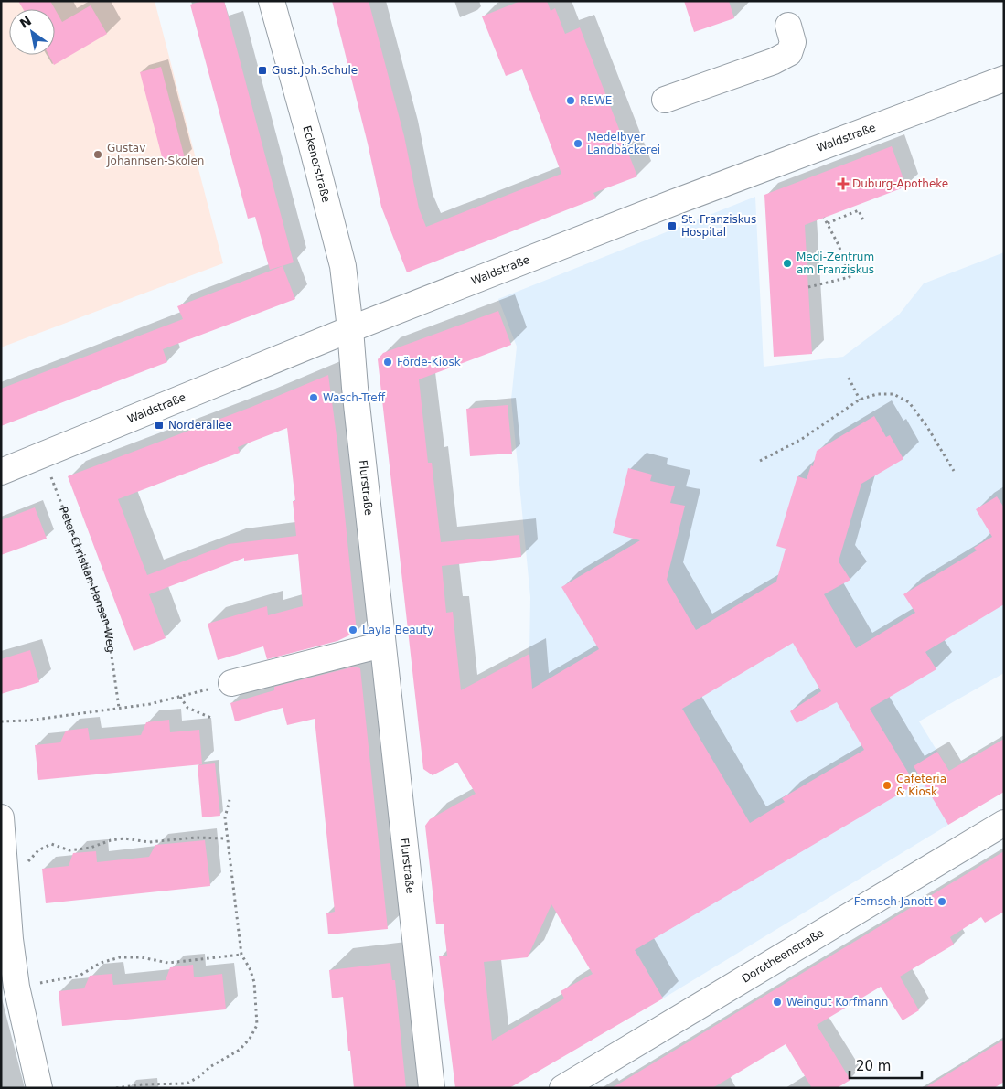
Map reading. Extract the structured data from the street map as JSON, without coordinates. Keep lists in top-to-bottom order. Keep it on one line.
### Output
{"streets":{"street":["Waldstraße","Eckenerstraße","Flurstraße","Dorotheenstraße"],"path":["Peter-Christian-Hansen-Weg"]},"crossings":[["Waldstraße","Eckenerstraße"],["Waldstraße","Flurstraße"],["Waldstraße","Peter-Christian-Hansen-Weg"],["Eckenerstraße","Flurstraße"]],"places":{"transit":["Gust.Joh.Schule","St. Franziskus Hospital","Norderallee"],"other":["REWE","Medelbyer Landbäckerei","Gustav Johannsen-Skolen","Medi-Zentrum am Franziskus","Förde-Kiosk","Wasch-Treff","Layla Beauty","Cafeteria & Kiosk","Fernseh Janott","Weingut Korfmann"],"health":["Duburg-Apotheke"]},"scale_bar":"20 m","north":"top left"}
